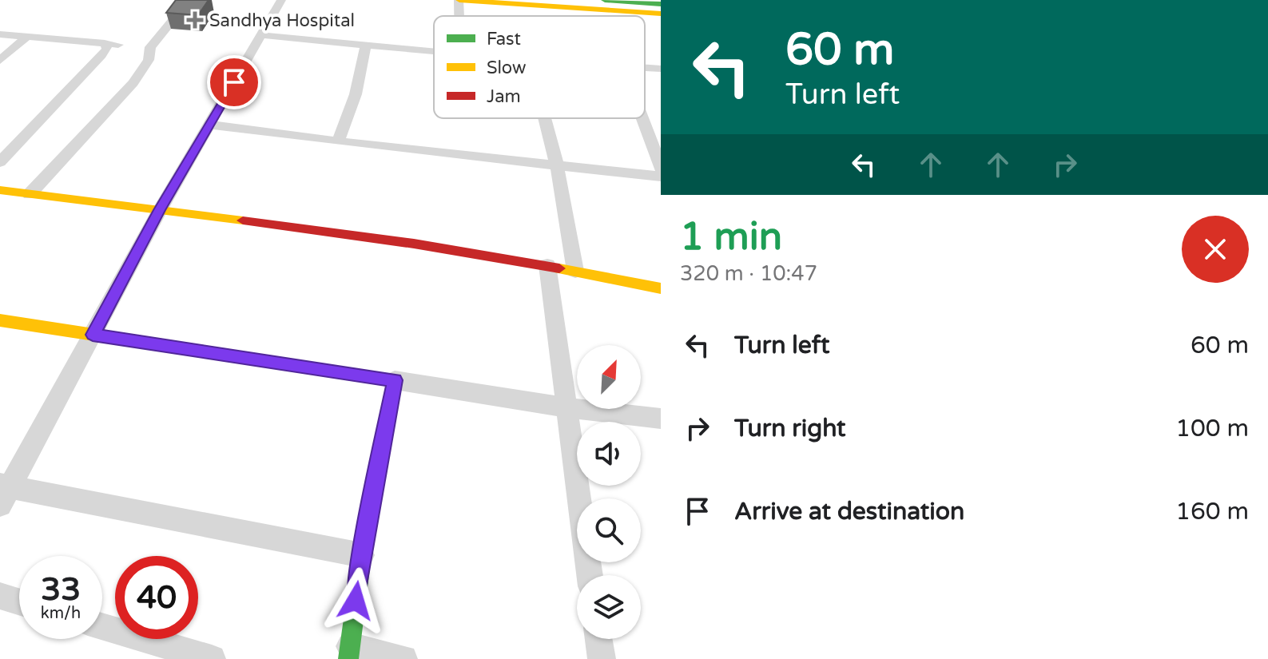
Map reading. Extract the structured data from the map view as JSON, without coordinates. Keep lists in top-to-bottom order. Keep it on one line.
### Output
{"places":{"health":["Sandhya Hospital"]},"legend":["Fast","Slow","Jam"],"north":"top right","page":{"turn":["60 m","Turn left"],"heading":["1 min","320 m · 10:47"],"list":[{"name":"Turn left","value":"60 m"},{"name":"Turn right","value":"100 m"},{"name":"Arrive at destination","value":"160 m"}],"speed":"33 km/h","limit":"40"}}
